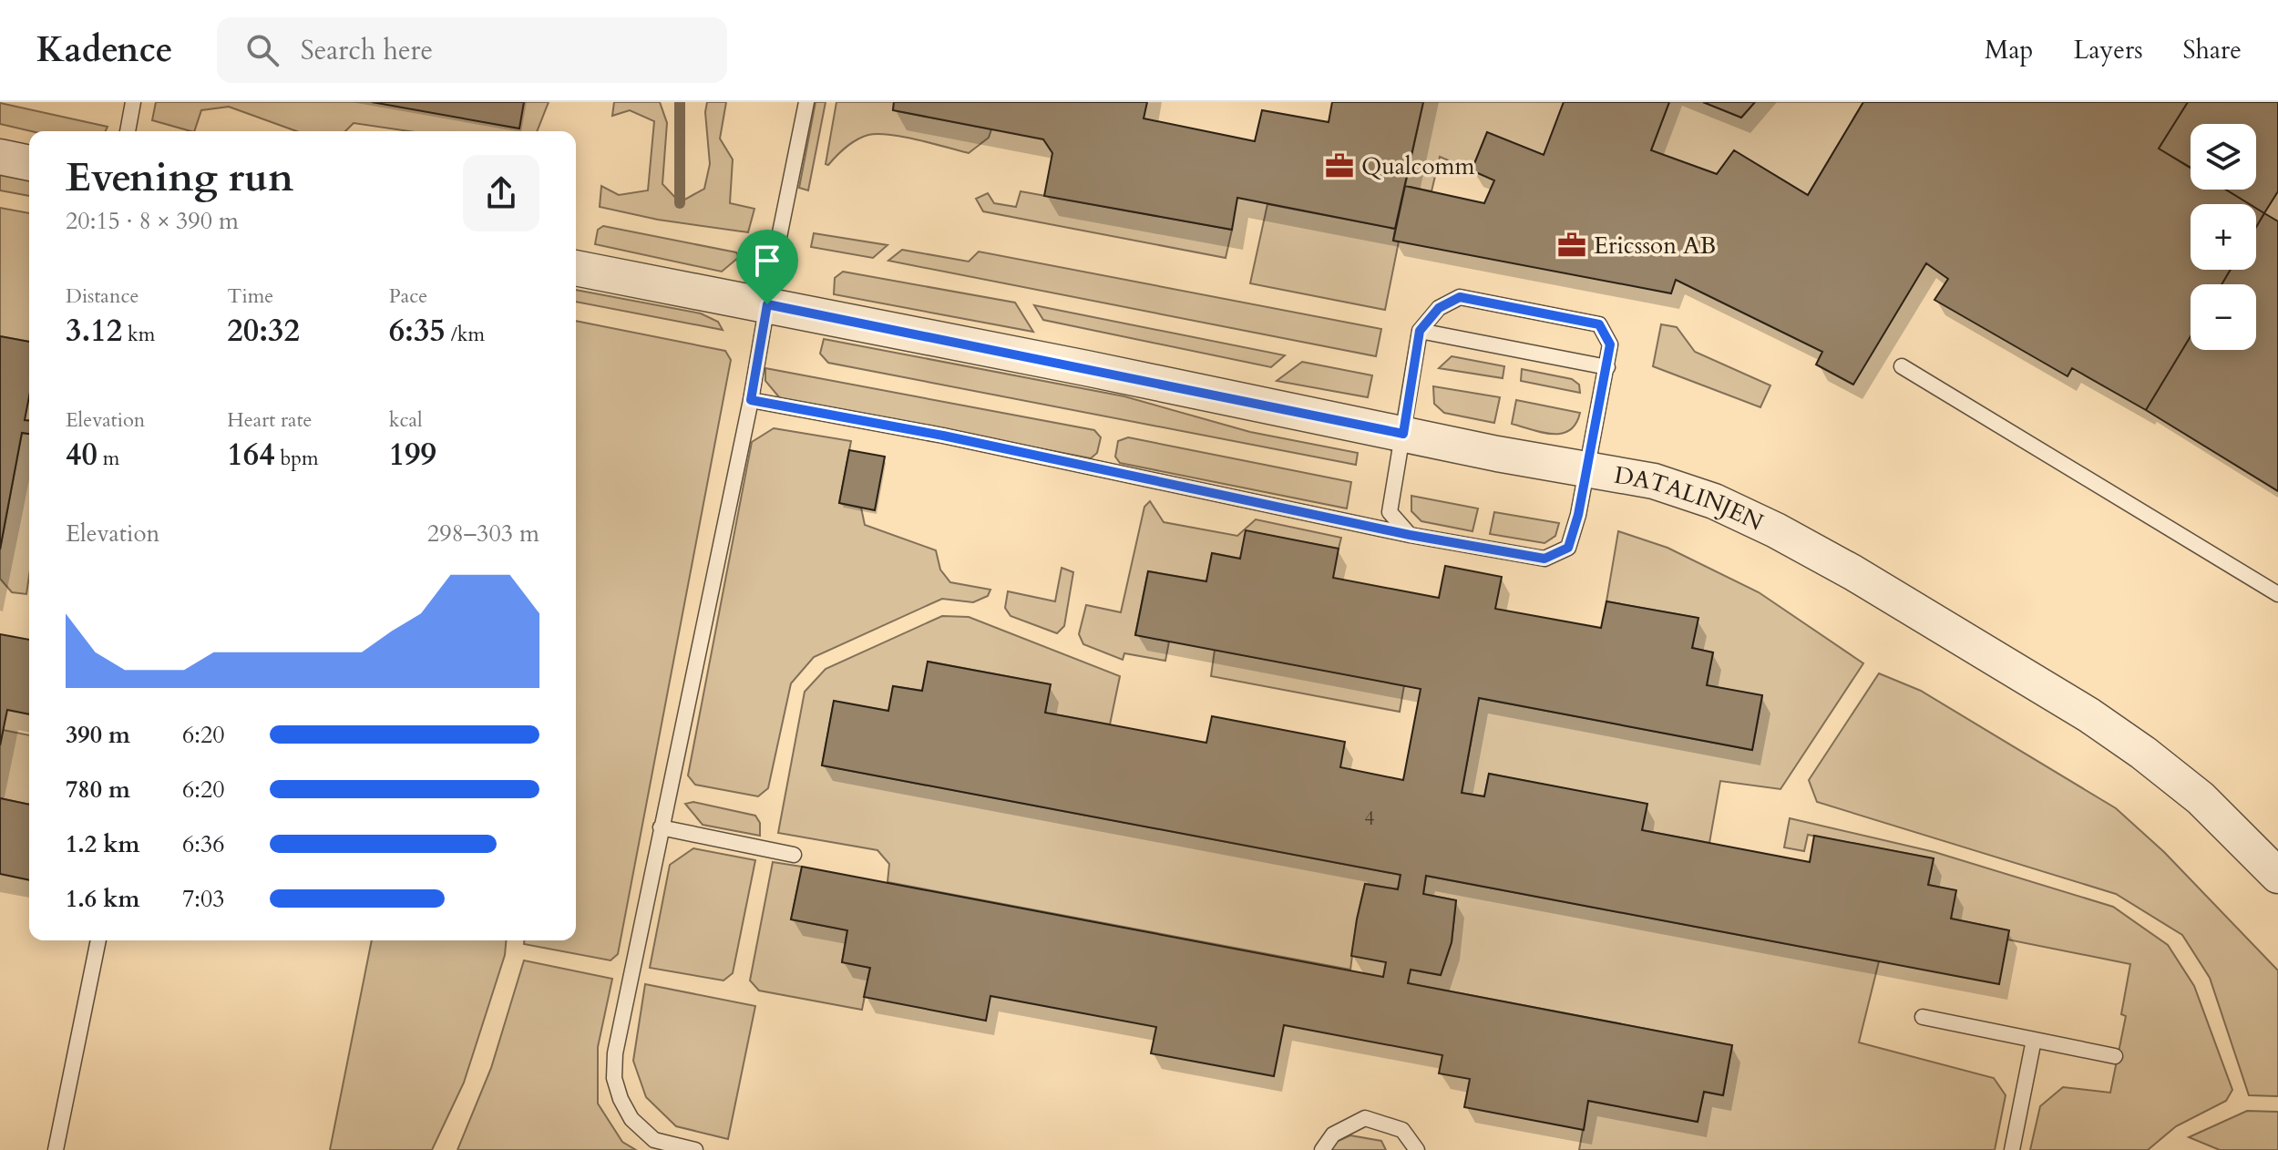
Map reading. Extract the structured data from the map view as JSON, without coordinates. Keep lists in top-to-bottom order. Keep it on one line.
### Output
{"streets":{"street":["DATALINJEN"]},"places":{"office":["Qualcomm","Ericsson AB"]},"house_numbers":["4"],"page":{"header":"Kadence","search":"Search here","nav":["Map","Layers","Share"],"map_buttons":["+","−"],"heading":["Evening run","20:15 · 8 × 390 m"],"stats":[["Distance","3.12 km"],["Time","20:32"],["Pace","6:35 /km"],["Elevation","40 m"],["Heart rate","164 bpm"],["kcal","199"]],"chart":["Elevation","298–303 m"],"list":[{"name":"390 m","note":"6:20"},{"name":"780 m","note":"6:20"},{"name":"1.2 km","note":"6:36"},{"name":"1.6 km","note":"7:03"}]}}
